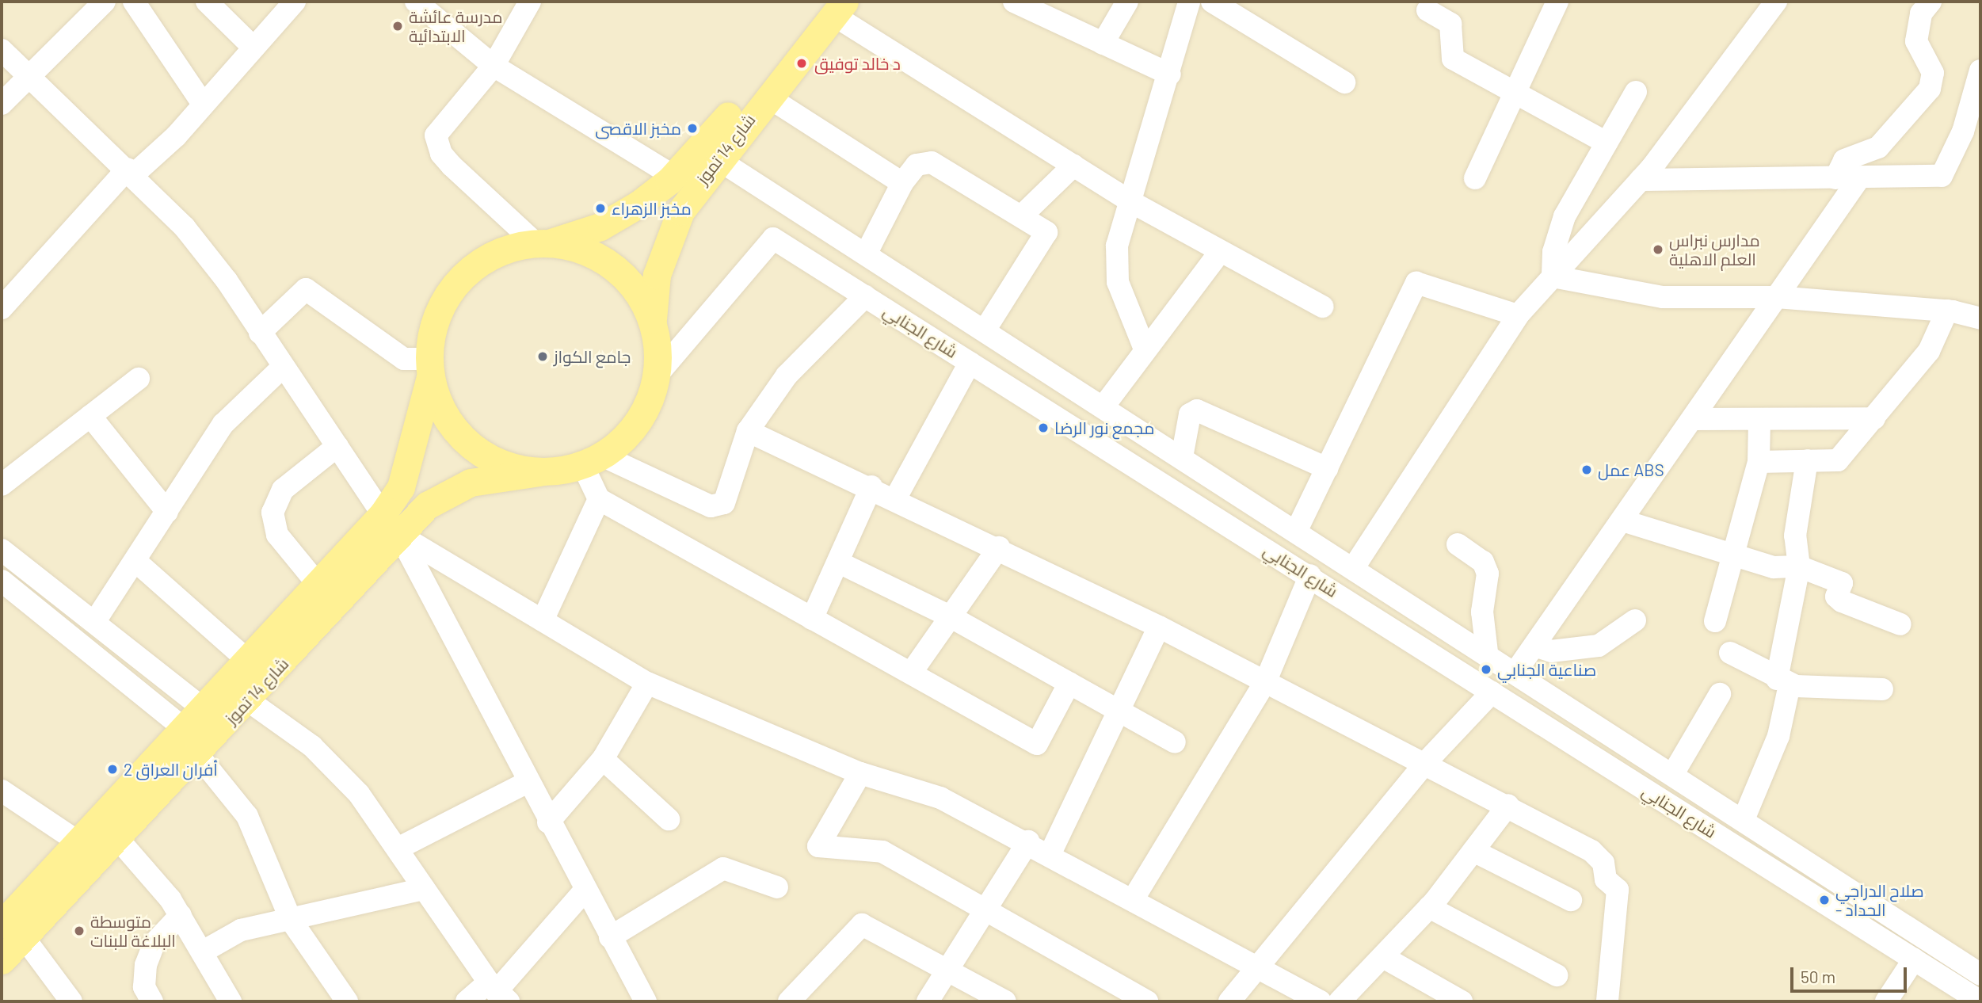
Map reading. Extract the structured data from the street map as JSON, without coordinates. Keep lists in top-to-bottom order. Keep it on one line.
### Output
{"streets":{"main road":["شارع 14 تموز"],"street":["شارع الجنابي"]},"crossings":[["شارع 14 تموز","شارع الجنابي"]],"places":["مدرسة عائشة الابتدائية","د خالد توفيق","مخبز الاقصى","مخبز الزهراء","مدارس نبراس العلم الاهلية","جامع الكواز","مجمع نور الرضا","عمل ABS","صناعية الجنابي","أفران العراق 2","صلاح الدراجي - الحداد","متوسطة البلاغة للبنات"],"scale_bar":"50 m"}
